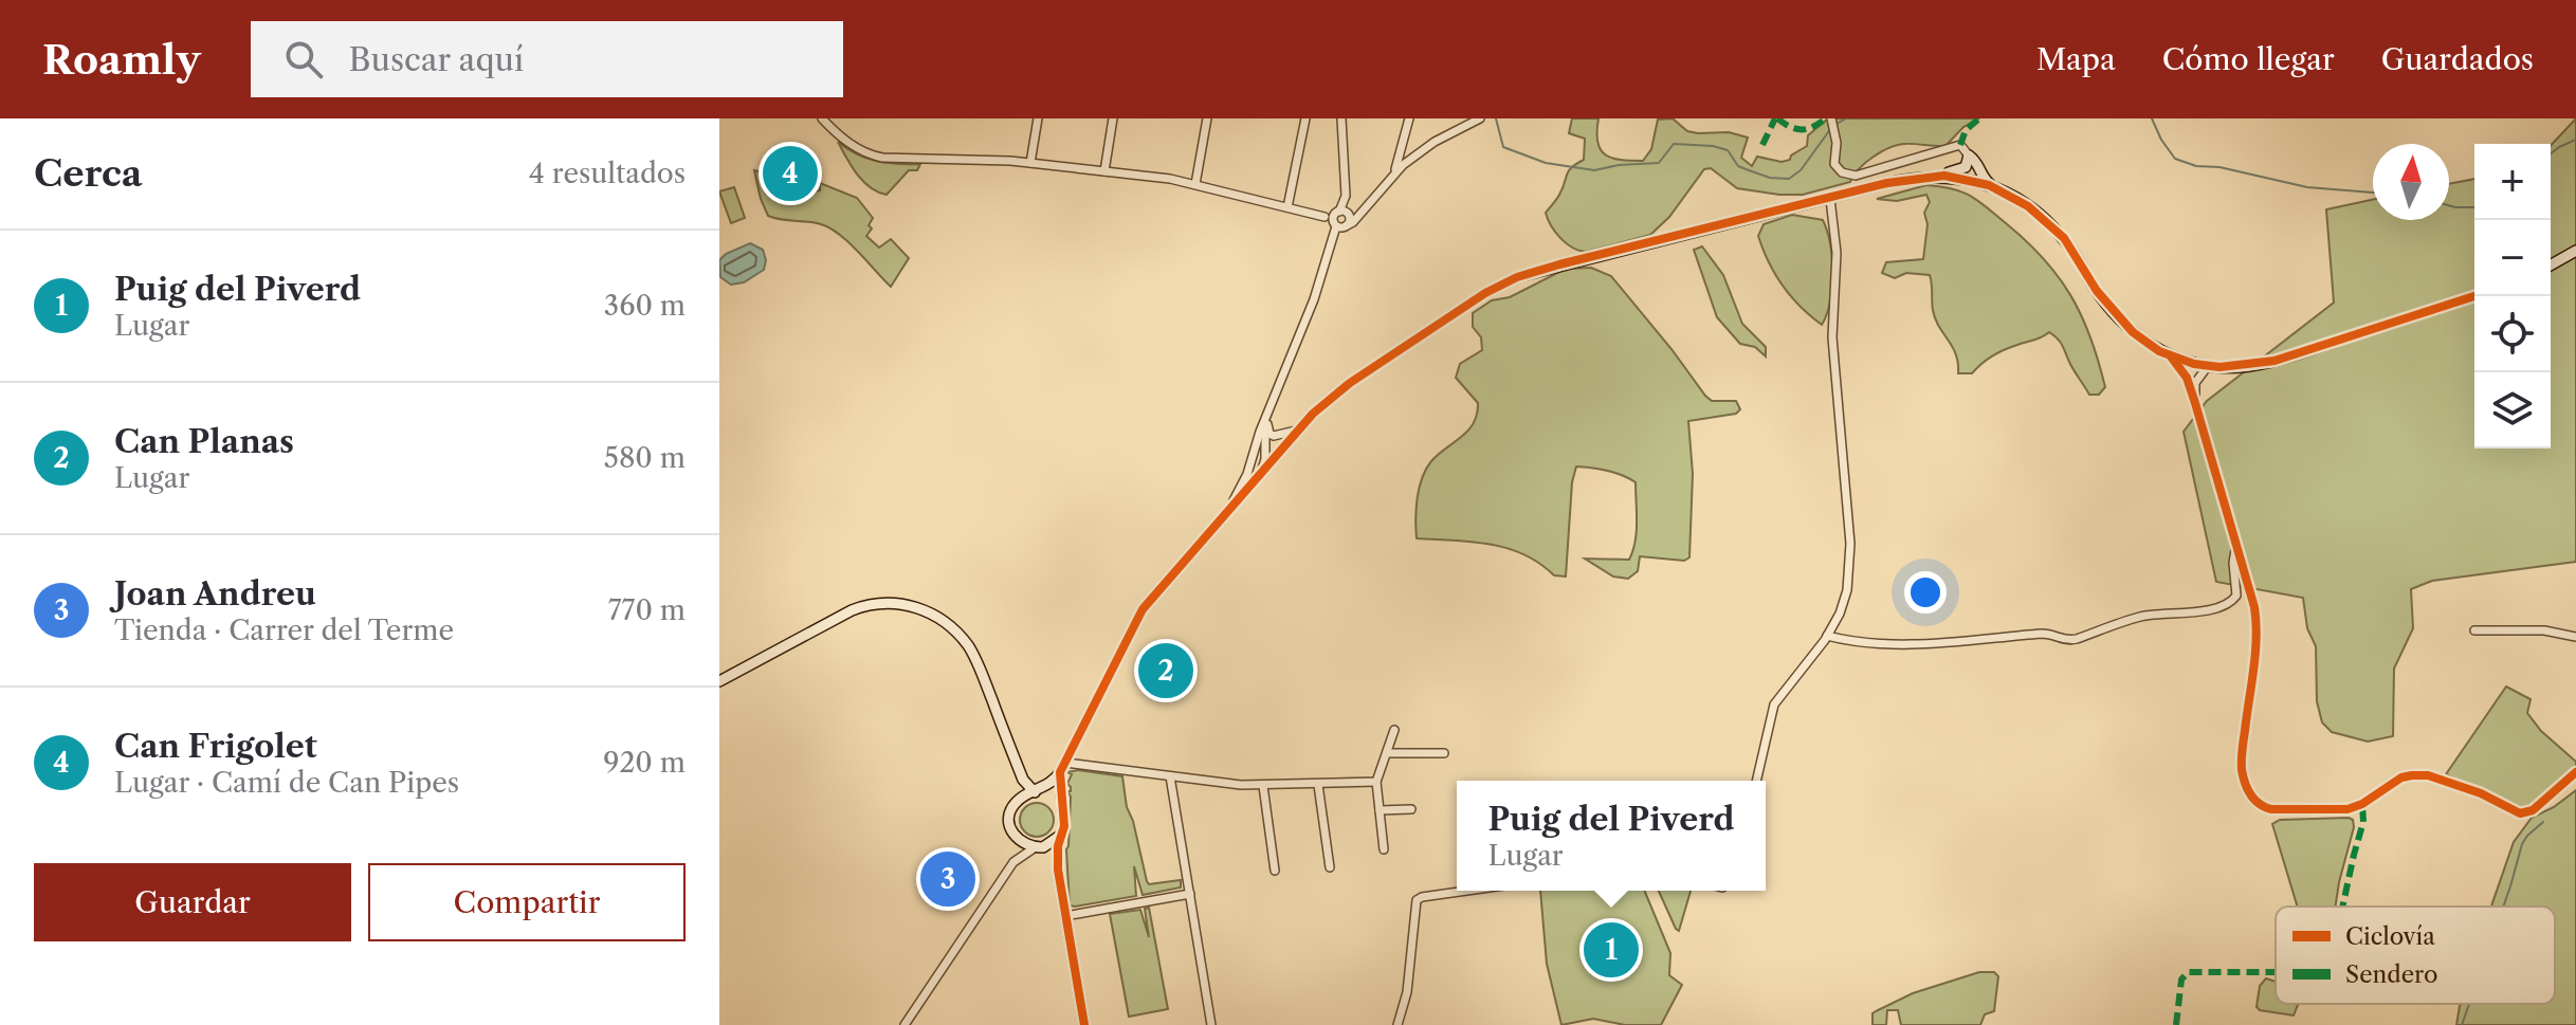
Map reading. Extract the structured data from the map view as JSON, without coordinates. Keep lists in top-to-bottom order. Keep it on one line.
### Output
{"legend":["Ciclovía","Sendero"],"north":"top","page":{"header":"Roamly","search":"Buscar aquí","nav":["Mapa","Cómo llegar","Guardados"],"heading":["Cerca","4 resultados"],"pins":["4","2","3","1"],"map_buttons":["+","−"],"list":[{"mark":"1","name":"Puig del Piverd","note":"Lugar","value":"360 m"},{"mark":"2","name":"Can Planas","note":"Lugar","value":"580 m"},{"mark":"3","name":"Joan Andreu","note":"Tienda · Carrer del Terme","value":"770 m"},{"mark":"4","name":"Can Frigolet","note":"Lugar · Camí de Can Pipes","value":"920 m"}],"popup":["Puig del Piverd","Lugar"],"buttons":["Guardar","Compartir"]}}
